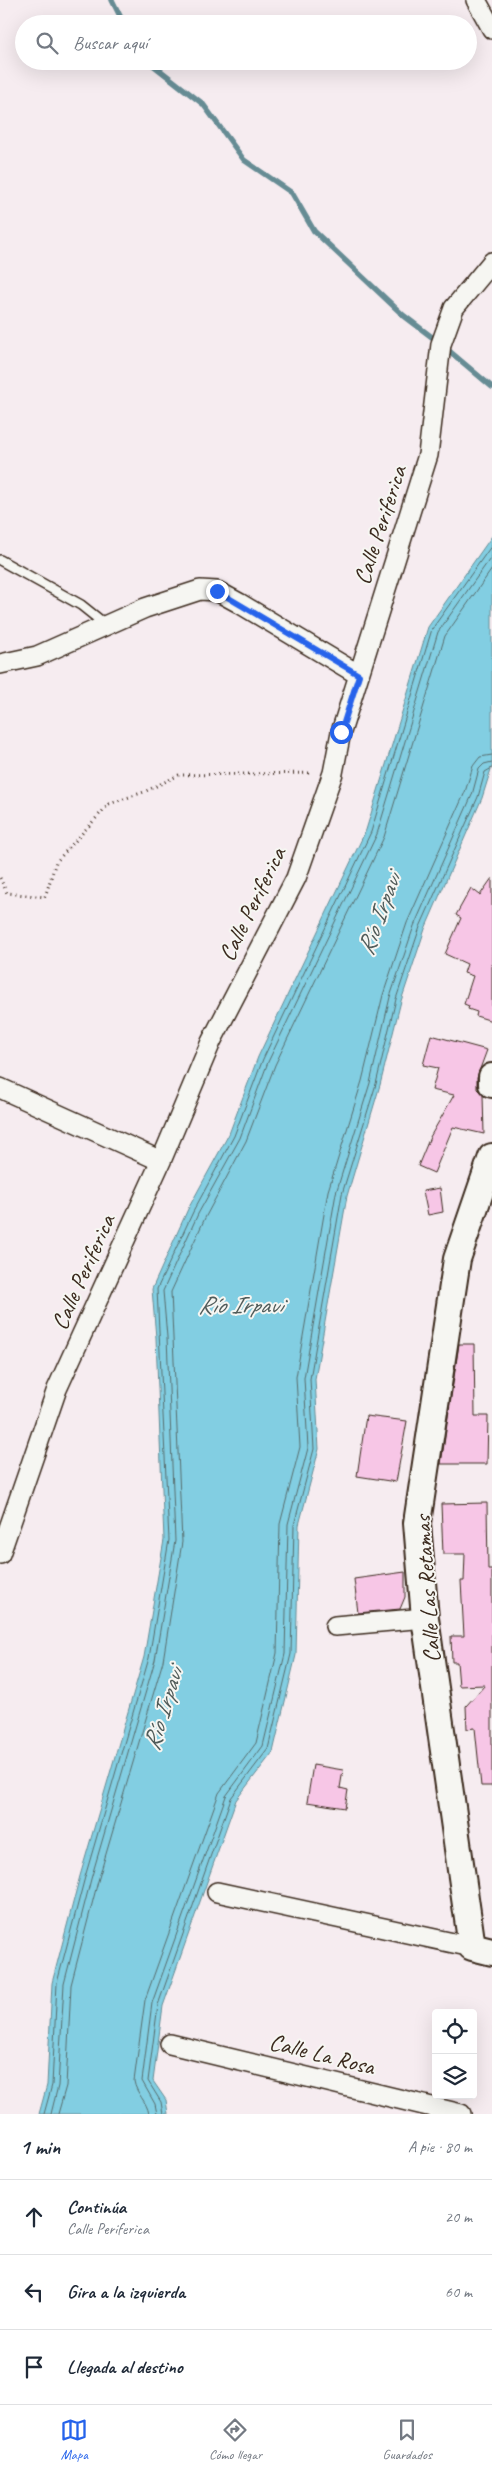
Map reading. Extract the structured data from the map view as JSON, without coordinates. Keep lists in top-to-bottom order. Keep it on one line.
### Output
{"streets":{"street":["Calle Periferica","Calle Las Retamas","Calle La Rosa"]},"water":["Río Irpavi"],"page":{"search":"Buscar aquí","heading":["1 min","A pie · 80 m"],"list":[["Continúa","Calle Periferica","20 m"],["Gira a la izquierda","60 m"],"Llegada al destino"],"nav":["Mapa","Cómo llegar","Guardados"]}}
